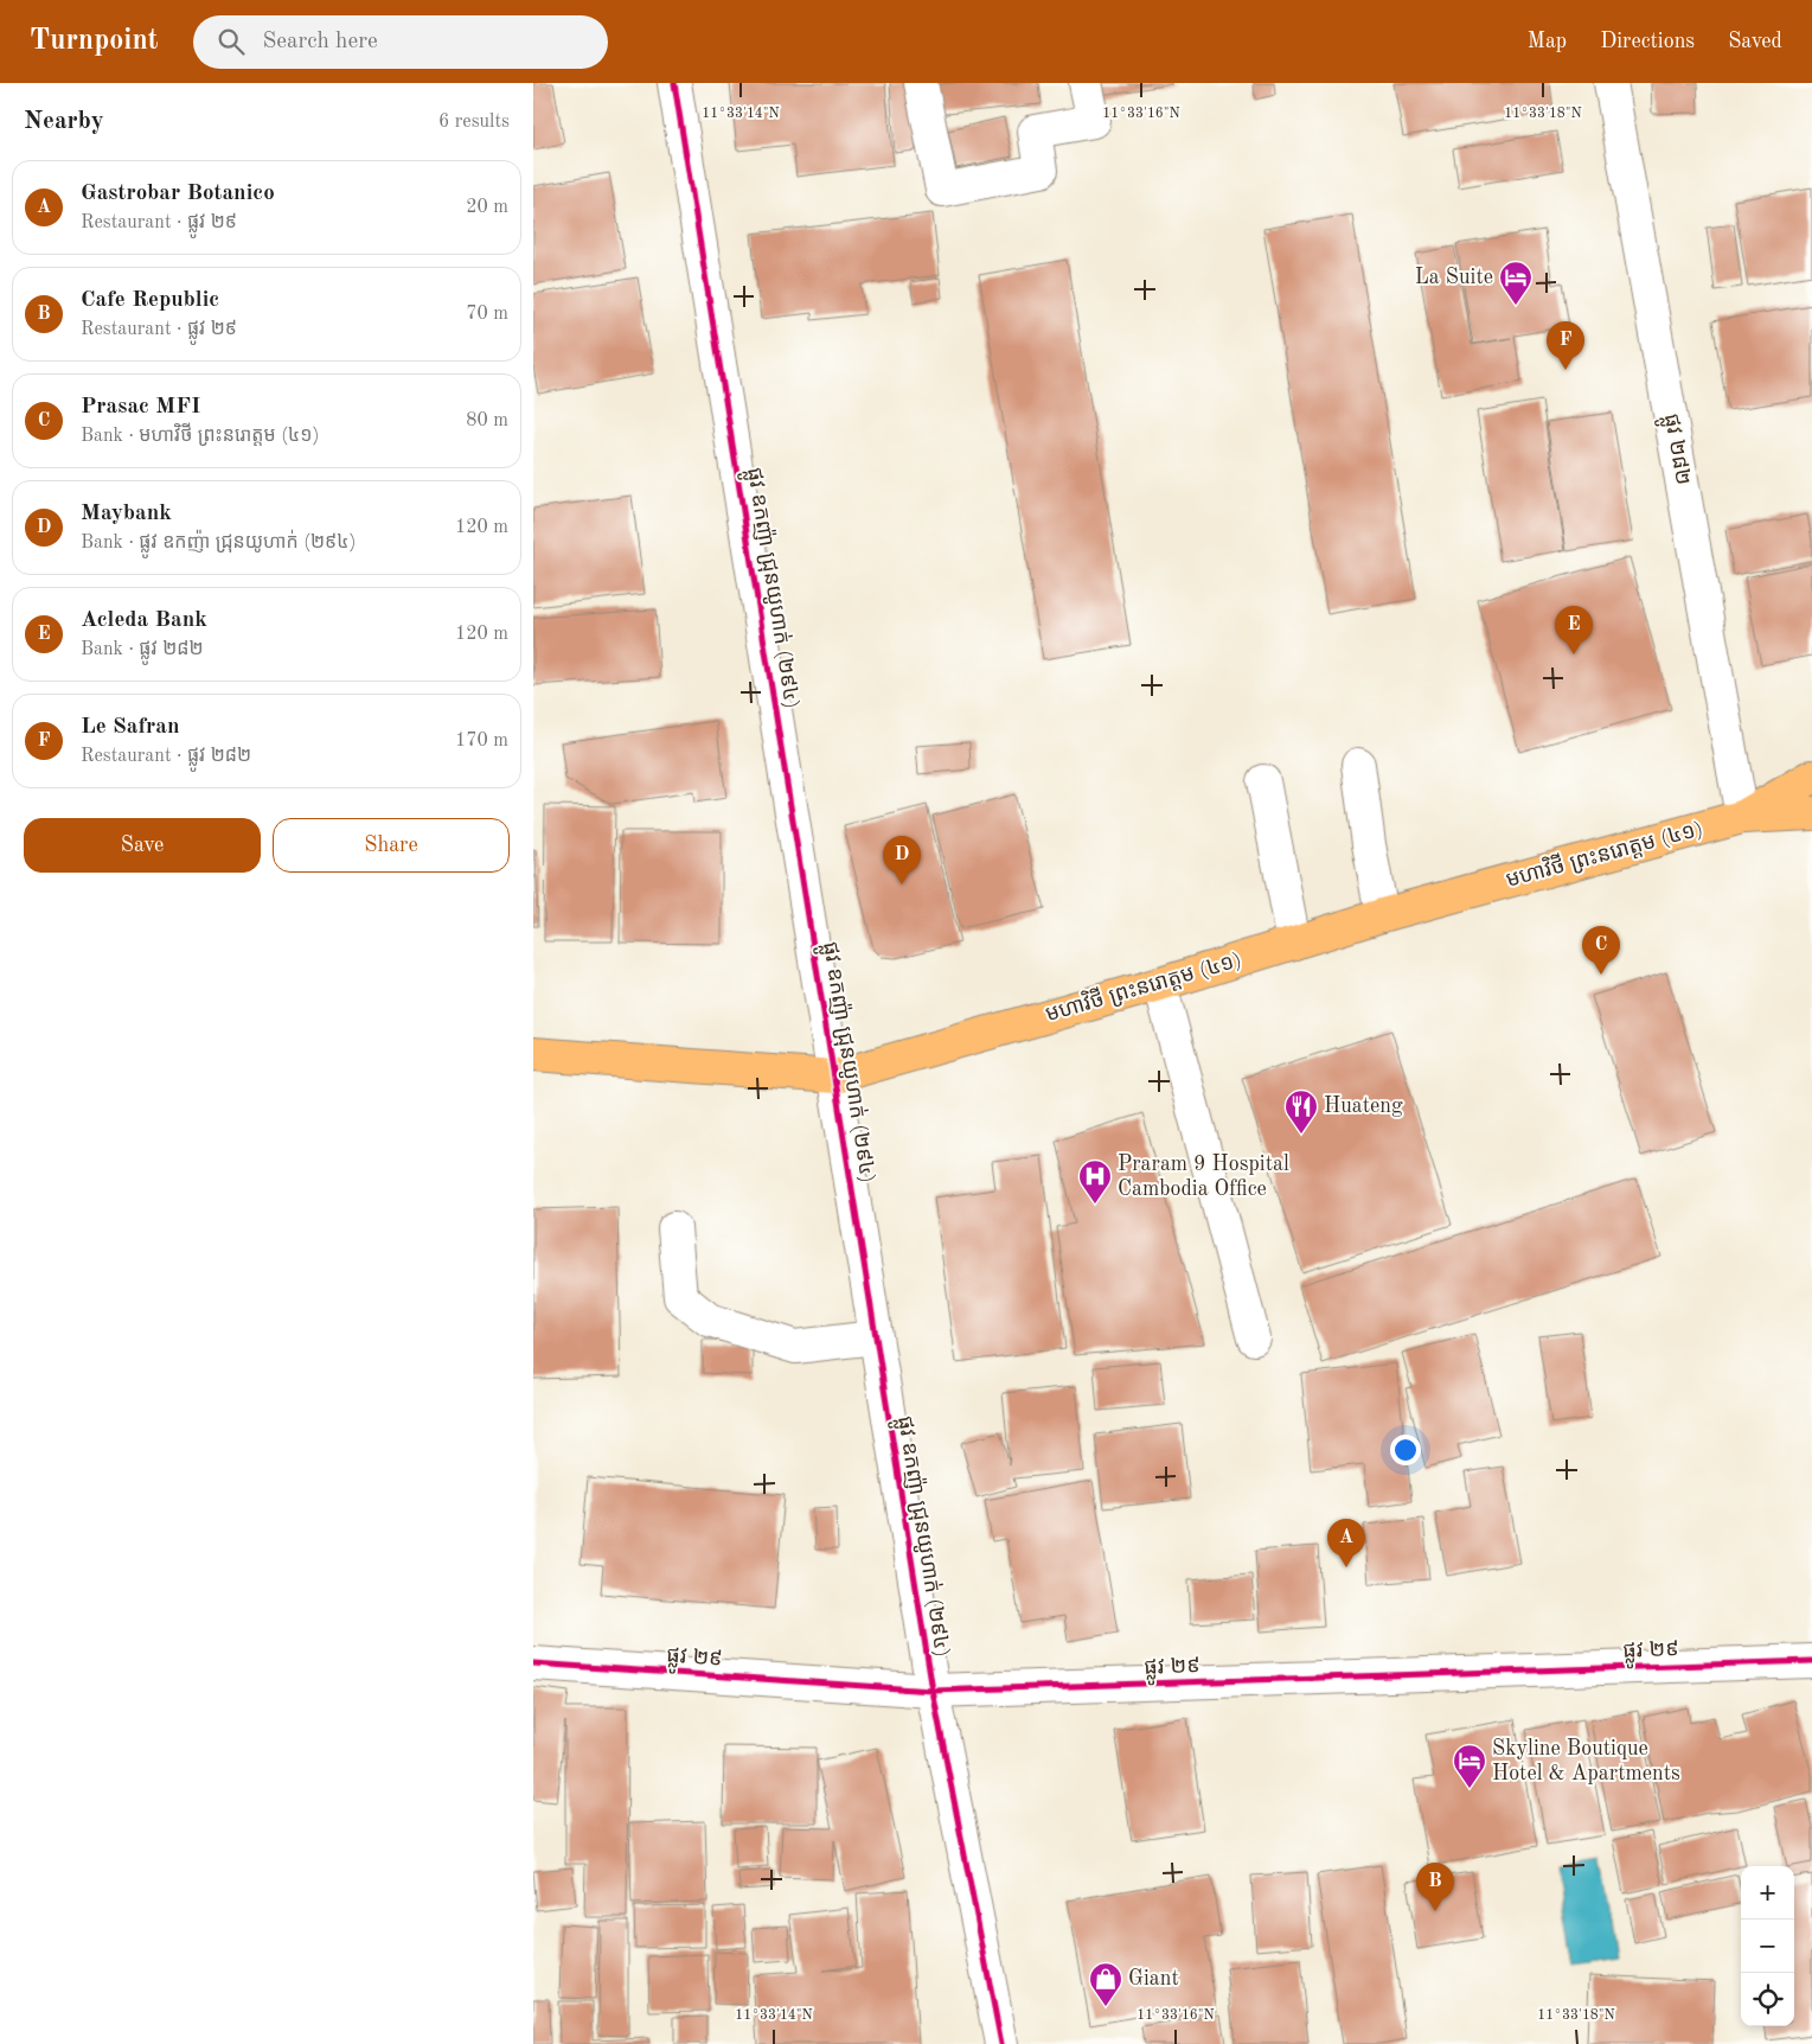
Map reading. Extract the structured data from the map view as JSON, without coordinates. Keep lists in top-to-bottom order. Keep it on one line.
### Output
{"streets":{"main road":["មហាវិថី ព្រះនរោត្តម (៤១)"],"street":["ផ្លូវ ២៨២","ផ្លូវ ឧកញ៉ា ជ្រុនយូហាក់ (២៩៤)","ផ្លូវ ២៩"]},"crossings":[["ផ្លូវ ២៨២","មហាវិថី ព្រះនរោត្តម (៤១)"],["ផ្លូវ ឧកញ៉ា ជ្រុនយូហាក់ (២៩៤)","មហាវិថី ព្រះនរោត្តម (៤១)"],["ផ្លូវ ឧកញ៉ា ជ្រុនយូហាក់ (២៩៤)","ផ្លូវ ២៩"]],"places":{"hotel":["La Suite","Skyline Boutique Hotel & Apartments"],"restaurant":["Huateng"],"hospital":["Praram 9 Hospital Cambodia Office"],"shop":["Giant"]},"page":{"header":"Turnpoint","search":"Search here","nav":["Map","Directions","Saved"],"heading":["Nearby","6 results"],"list":[{"mark":"A","name":"Gastrobar Botanico","note":"Restaurant · ផ្លូវ ២៩","value":"20 m"},{"mark":"B","name":"Cafe Republic","note":"Restaurant · ផ្លូវ ២៩","value":"70 m"},{"mark":"C","name":"Prasac MFI","note":"Bank · មហាវិថី ព្រះនរោត្តម (៤១)","value":"80 m"},{"mark":"D","name":"Maybank","note":"Bank · ផ្លូវ ឧកញ៉ា ជ្រុនយូហាក់ (២៩៤)","value":"120 m"},{"mark":"E","name":"Acleda Bank","note":"Bank · ផ្លូវ ២៨២","value":"120 m"},{"mark":"F","name":"Le Safran","note":"Restaurant · ផ្លូវ ២៨២","value":"170 m"}],"pins":["F","E","D","C","A","B"],"buttons":["Save","Share"],"map_buttons":["+","−"]},"coordinates":["11°33'14\"N","11°33'16\"N","11°33'18\"N"]}
